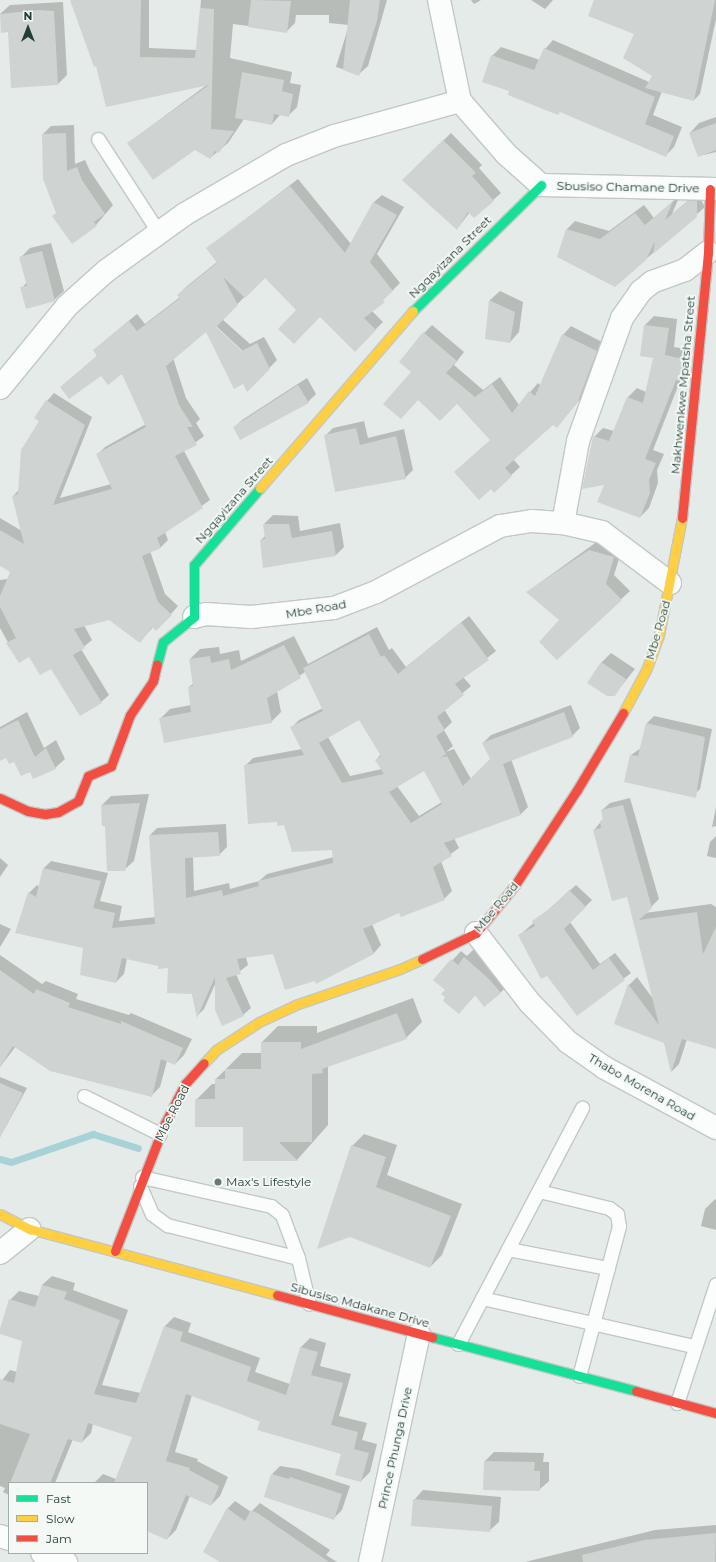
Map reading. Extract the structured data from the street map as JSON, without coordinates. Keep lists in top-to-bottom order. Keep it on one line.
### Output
{"streets":{"street":["Sbusiso Chamane Drive","Ngqayizana Street","Makhwenkwe Mpatsha Street","Mbe Road","Thabo Morena Road","Sibusiso Mdakane Drive","Prince Phunga Drive"]},"crossings":[["Sbusiso Chamane Drive","Ngqayizana Street"],["Sbusiso Chamane Drive","Makhwenkwe Mpatsha Street"],["Ngqayizana Street","Mbe Road"],["Makhwenkwe Mpatsha Street","Mbe Road"],["Mbe Road","Thabo Morena Road"],["Mbe Road","Sibusiso Mdakane Drive"],["Sibusiso Mdakane Drive","Prince Phunga Drive"]],"places":["Max's Lifestyle"],"legend":["Fast","Slow","Jam"],"north":"top"}
